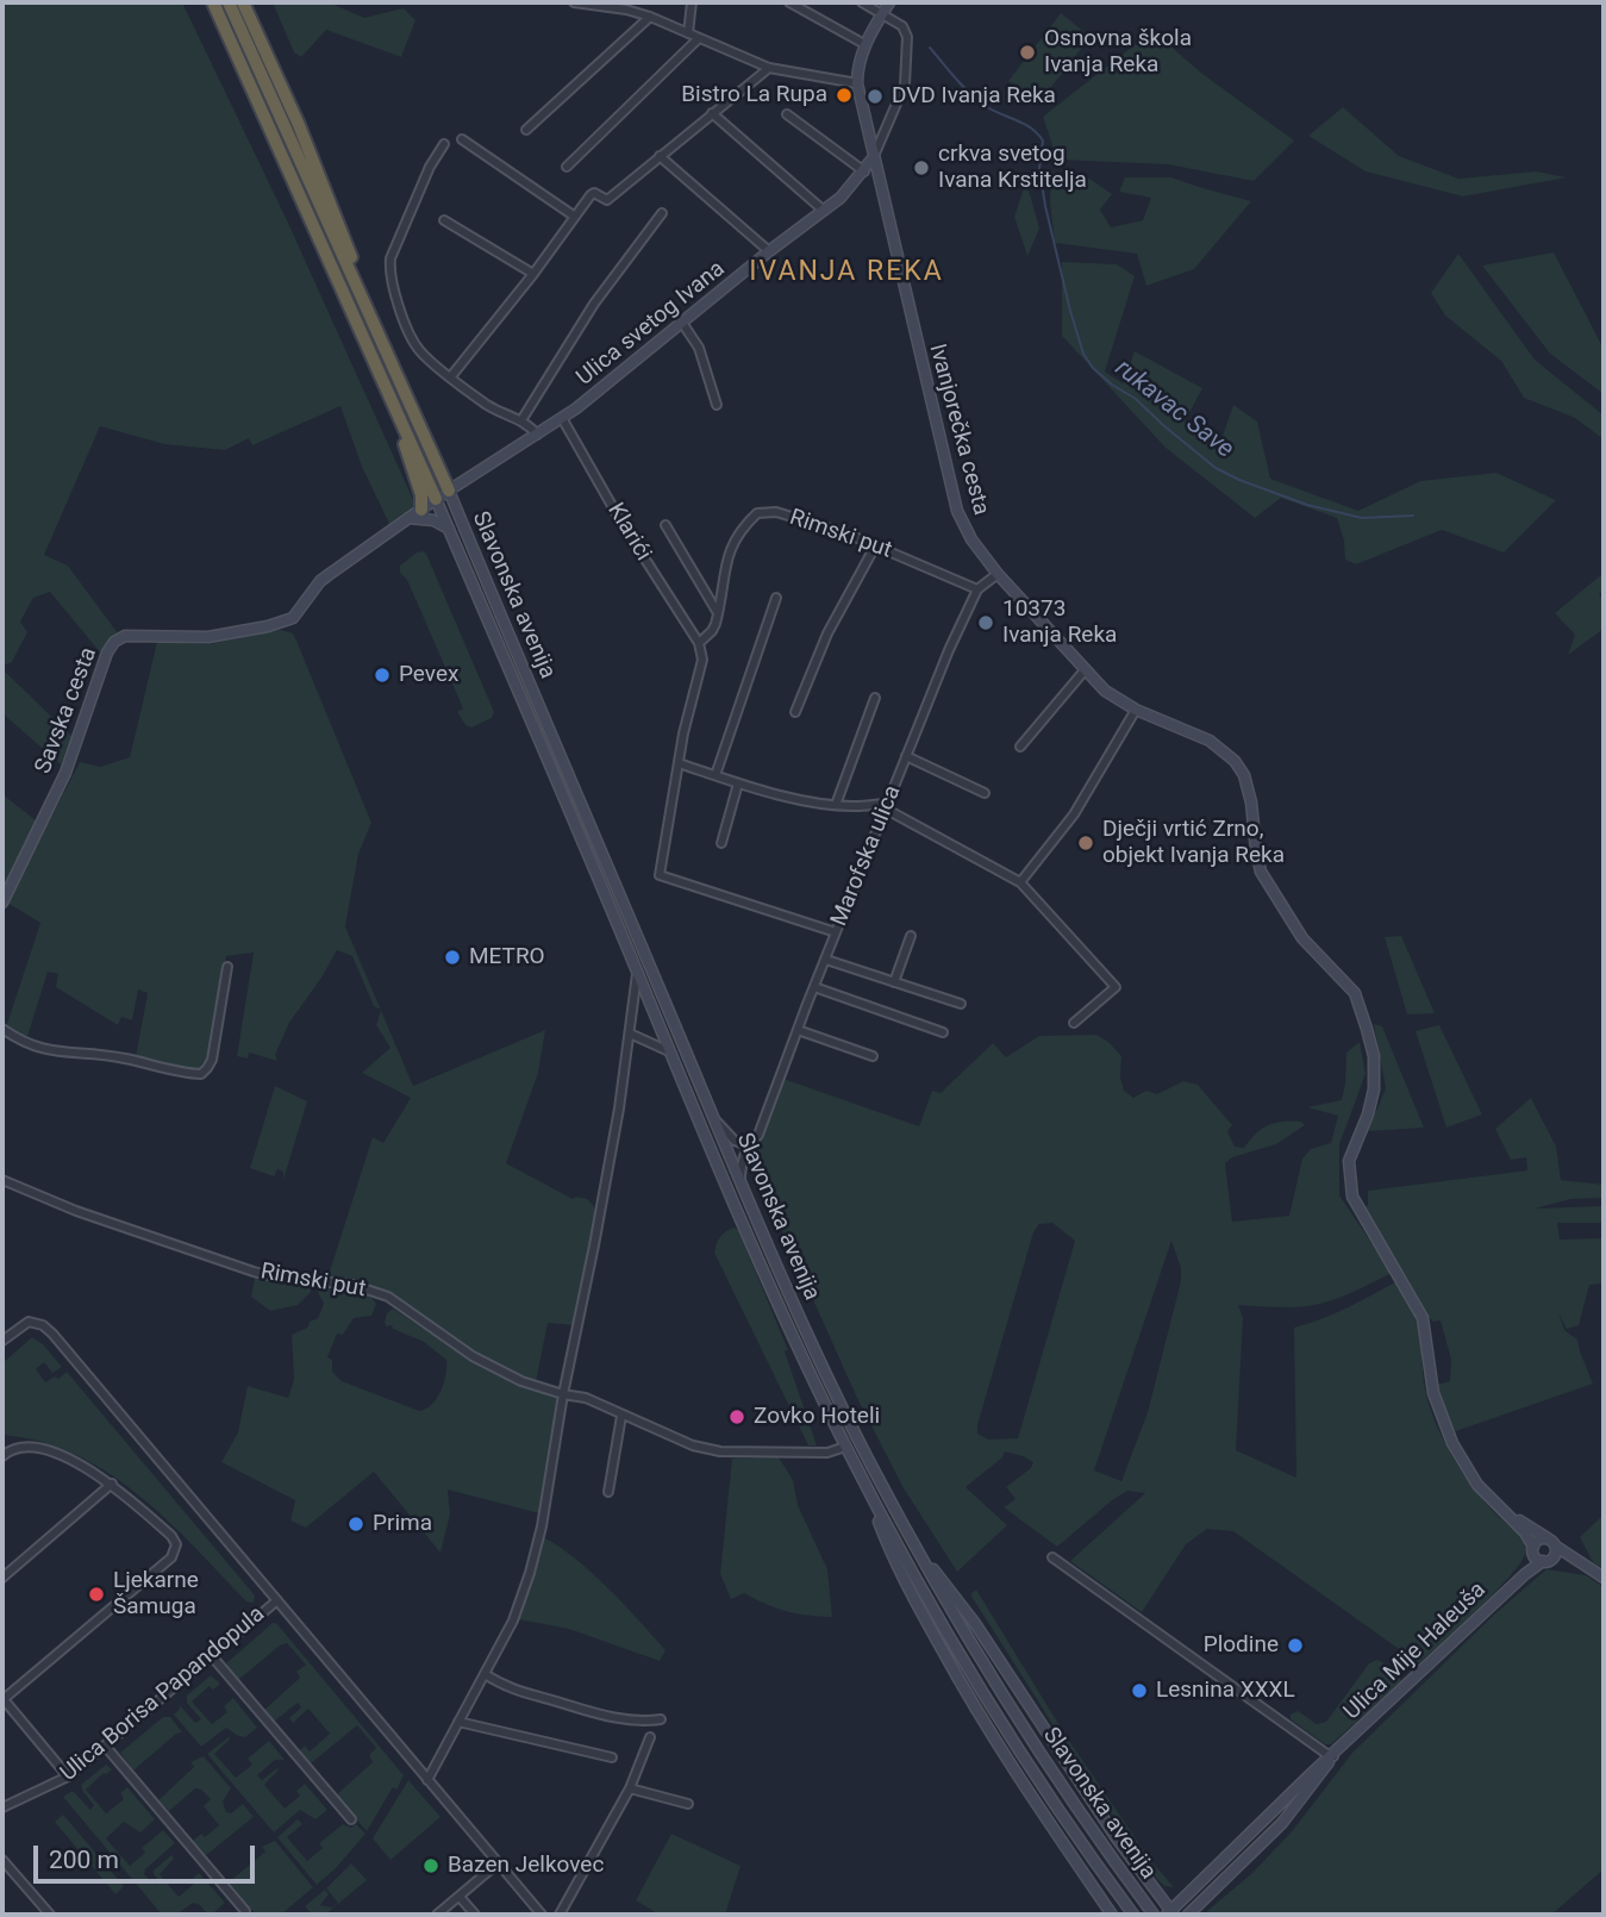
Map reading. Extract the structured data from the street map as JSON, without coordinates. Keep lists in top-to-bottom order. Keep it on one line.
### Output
{"streets":{"main road":["Ulica svetog Ivana","Ivanjorečka cesta","Slavonska avenija","Savska cesta","Ulica Mije Haleuša"],"street":["Klarići","Rimski put","Marofska ulica","Ulica Borisa Papandopula"]},"crossings":[["Ulica svetog Ivana","Ivanjorečka cesta"],["Ulica svetog Ivana","Klarići"],["Ulica svetog Ivana","Slavonska avenija"],["Ulica svetog Ivana","Savska cesta"],["Ivanjorečka cesta","Marofska ulica"],["Ivanjorečka cesta","Ulica Mije Haleuša"],["Klarići","Rimski put"],["Rimski put","Slavonska avenija"],["Rimski put","Marofska ulica"],["Slavonska avenija","Savska cesta"],["Slavonska avenija","Marofska ulica"]],"districts":["IVANJA REKA"],"water":["rukavac Save"],"places":["Osnovna škola Ivanja Reka","Bistro La Rupa","DVD Ivanja Reka","crkva svetog Ivana Krstitelja","10373 Ivanja Reka","Pevex","Dječji vrtić Zrno, objekt Ivanja Reka","METRO","Zovko Hoteli","Prima","Ljekarne Šamuga","Plodine","Lesnina XXXL","Bazen Jelkovec"],"scale_bar":"200 m"}
